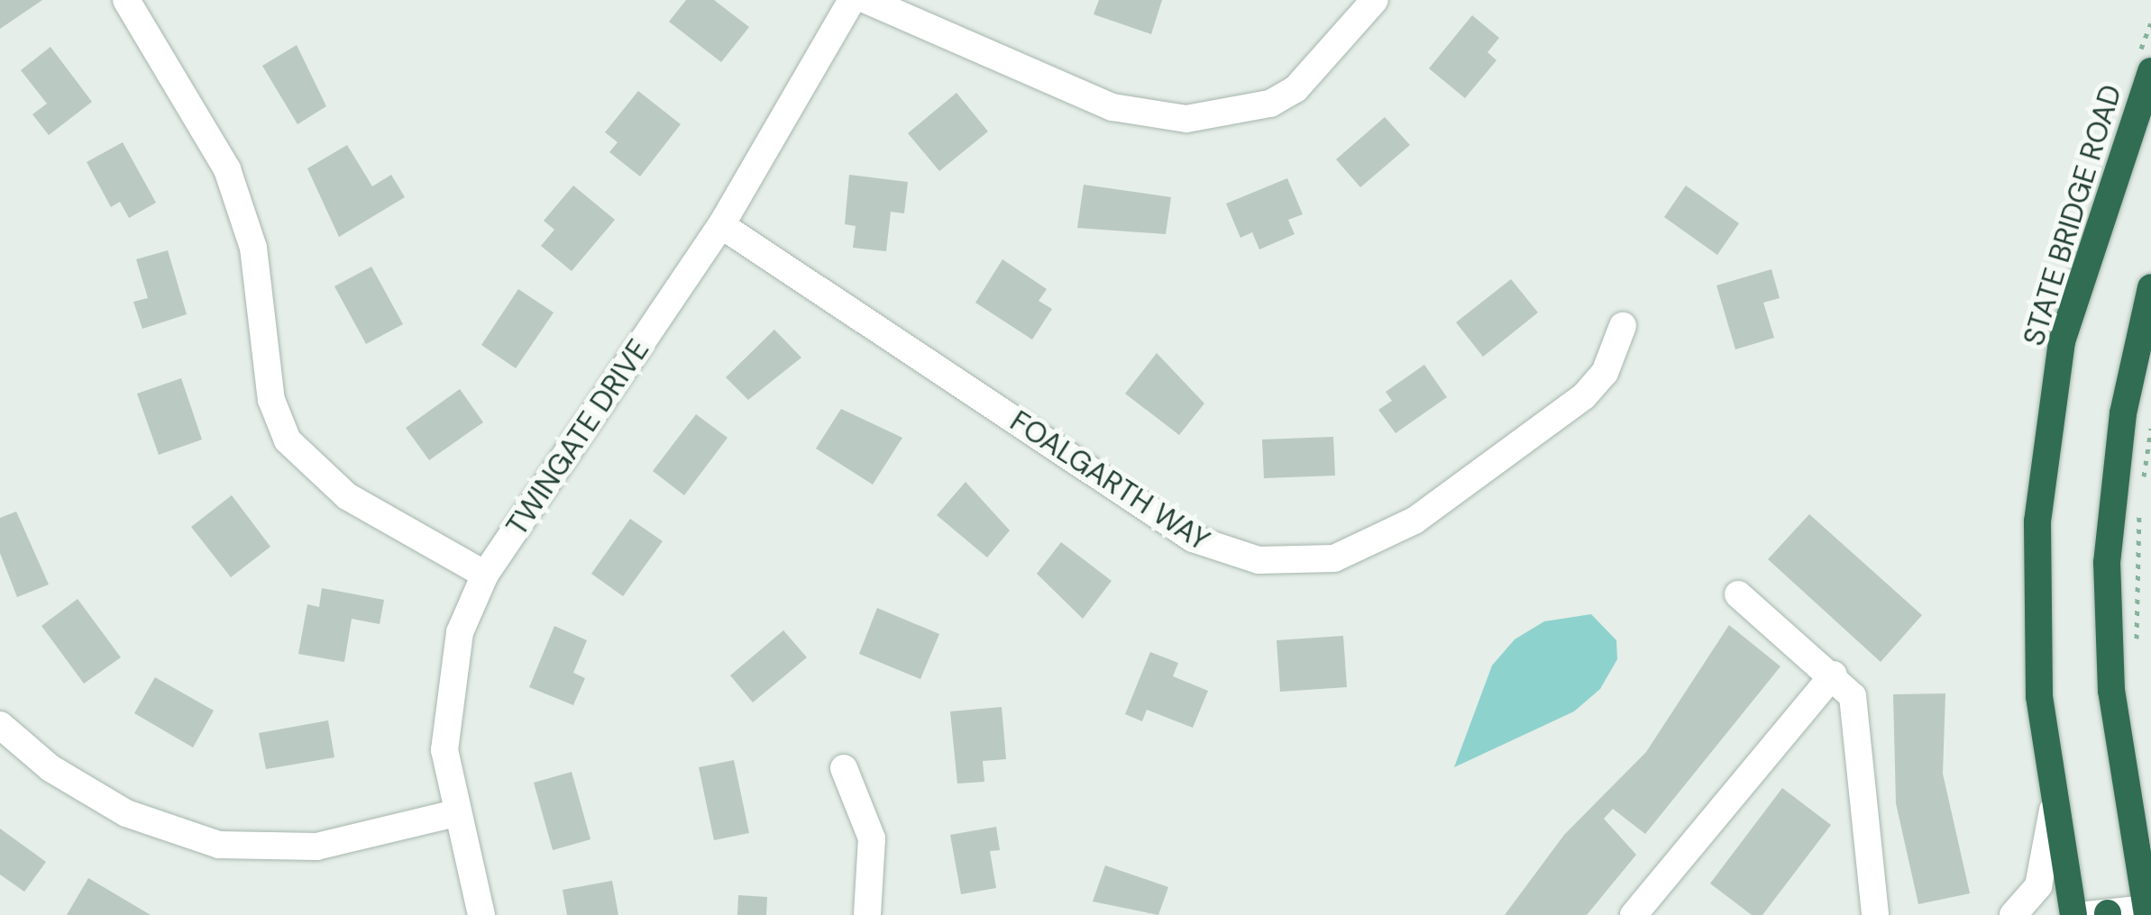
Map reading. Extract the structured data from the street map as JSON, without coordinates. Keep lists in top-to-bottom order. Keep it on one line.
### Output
{"streets":{"highway":["STATE BRIDGE ROAD"],"street":["TWINGATE DRIVE","FOALGARTH WAY"]},"crossings":[["TWINGATE DRIVE","FOALGARTH WAY"]]}
